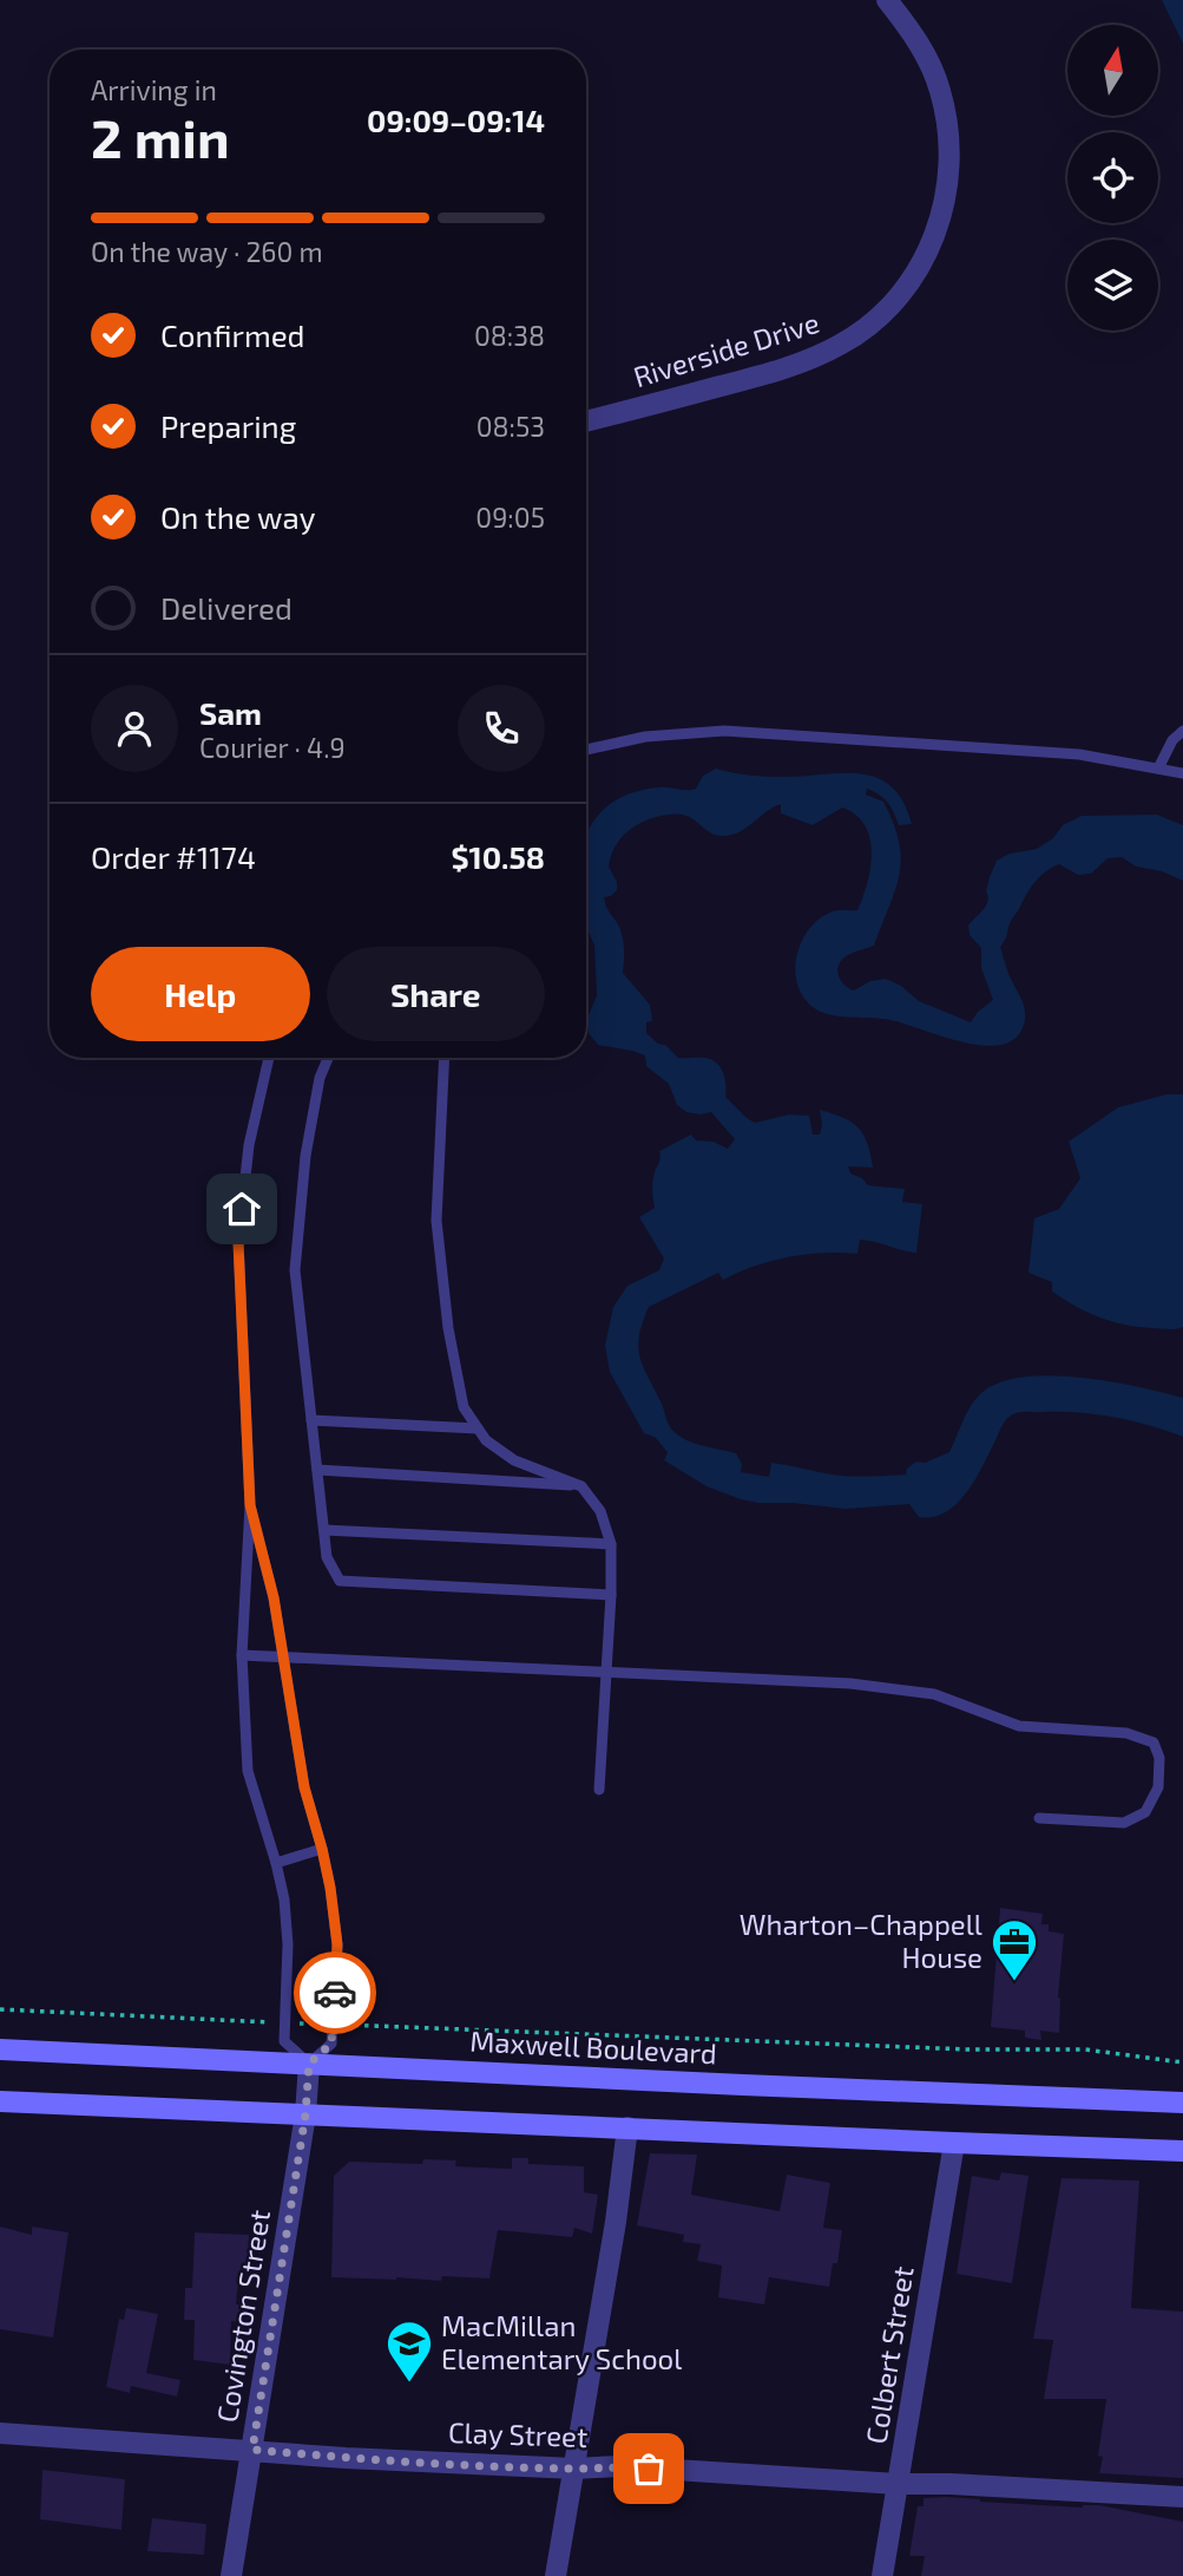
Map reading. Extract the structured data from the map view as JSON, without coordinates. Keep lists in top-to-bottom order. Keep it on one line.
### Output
{"streets":{"main road":["Maxwell Boulevard"],"street":["Riverside Drive","Covington Street","Colbert Street","Clay Street"]},"crossings":[["Maxwell Boulevard","Covington Street"],["Covington Street","Clay Street"],["Colbert Street","Clay Street"]],"places":{"office":["Wharton–Chappell House"],"school or university":["MacMillan Elementary School"]},"north":"top","page":{"heading":["2 min","Arriving in","09:09–09:14"],"panel":["Sam","Courier · 4.9","Order #1174","$10.58"],"bar":"On the way · 260 m","list":[["Confirmed","08:38"],["Preparing","08:53"],["On the way","09:05"],"Delivered"],"buttons":["Help","Share"]}}
